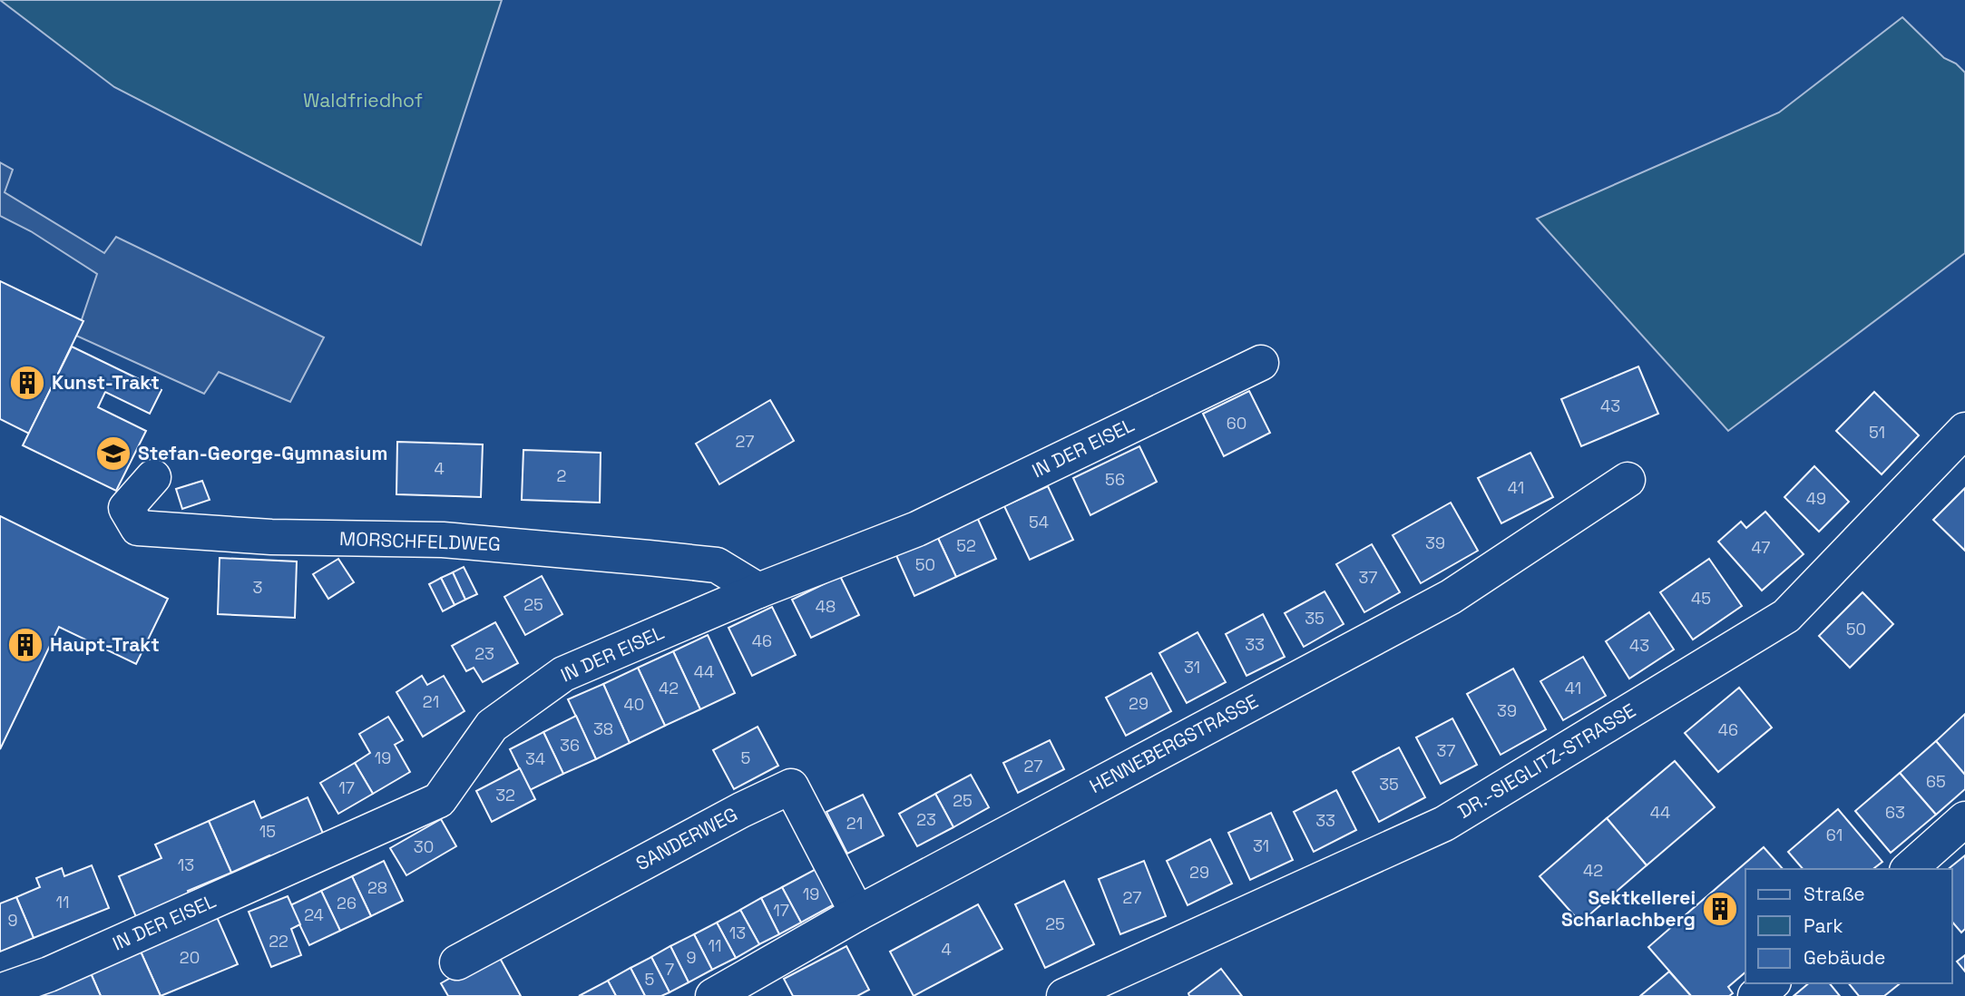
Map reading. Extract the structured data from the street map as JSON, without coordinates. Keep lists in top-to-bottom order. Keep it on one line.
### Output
{"streets":{"street":["IN DER EISEL","MORSCHFELDWEG","HENNEBERGSTRASSE","DR.-SIEGLITZ-STRASSE","SANDERWEG"]},"crossings":[["IN DER EISEL","MORSCHFELDWEG"],["HENNEBERGSTRASSE","SANDERWEG"]],"parks":["Waldfriedhof"],"places":{"building":["Kunst-Trakt","Haupt-Trakt","Sektkellerei Scharlachberg"],"school or university":["Stefan-George-Gymnasium"]},"house_numbers":["43","60","51","27","4","2","56","41","49","54","39","52","47","50","37","3","45","25","48","35","50","46","33","43","23","31","44","42","41","21","29","40","39","38","46","36","37","19","5","34","27","65","35","17","32","25","44","63","23","33","21","15","61","31","30","13","42","29","28","19","27","11","26","17","24","9","25","13","22","11","4","20","9","7","5"],"legend":["Straße","Park","Gebäude"]}
